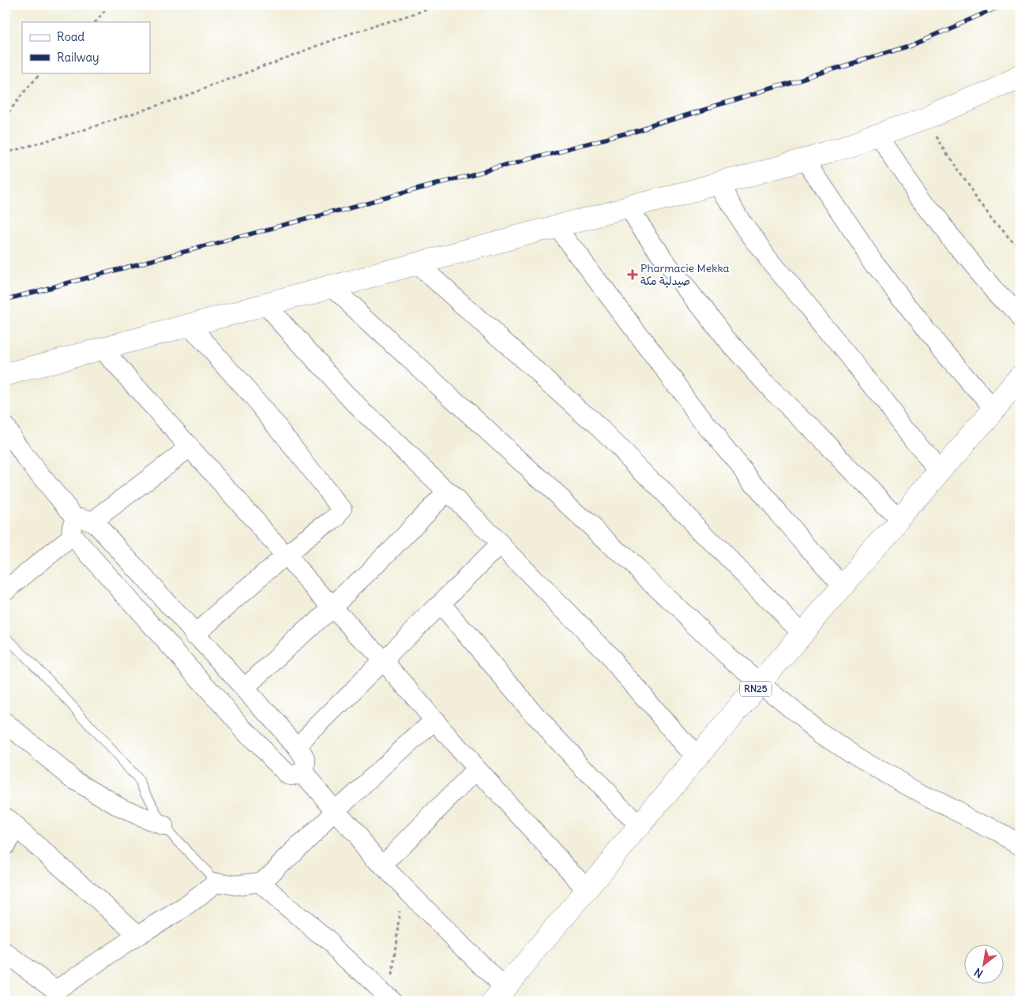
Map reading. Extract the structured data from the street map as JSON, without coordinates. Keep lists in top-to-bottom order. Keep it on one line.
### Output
{"streets":{"main road":["RN25"]},"places":{"health":["Pharmacie Mekka صيدلية مكة"]},"legend":["Road","Railway"],"north":"bottom left"}
